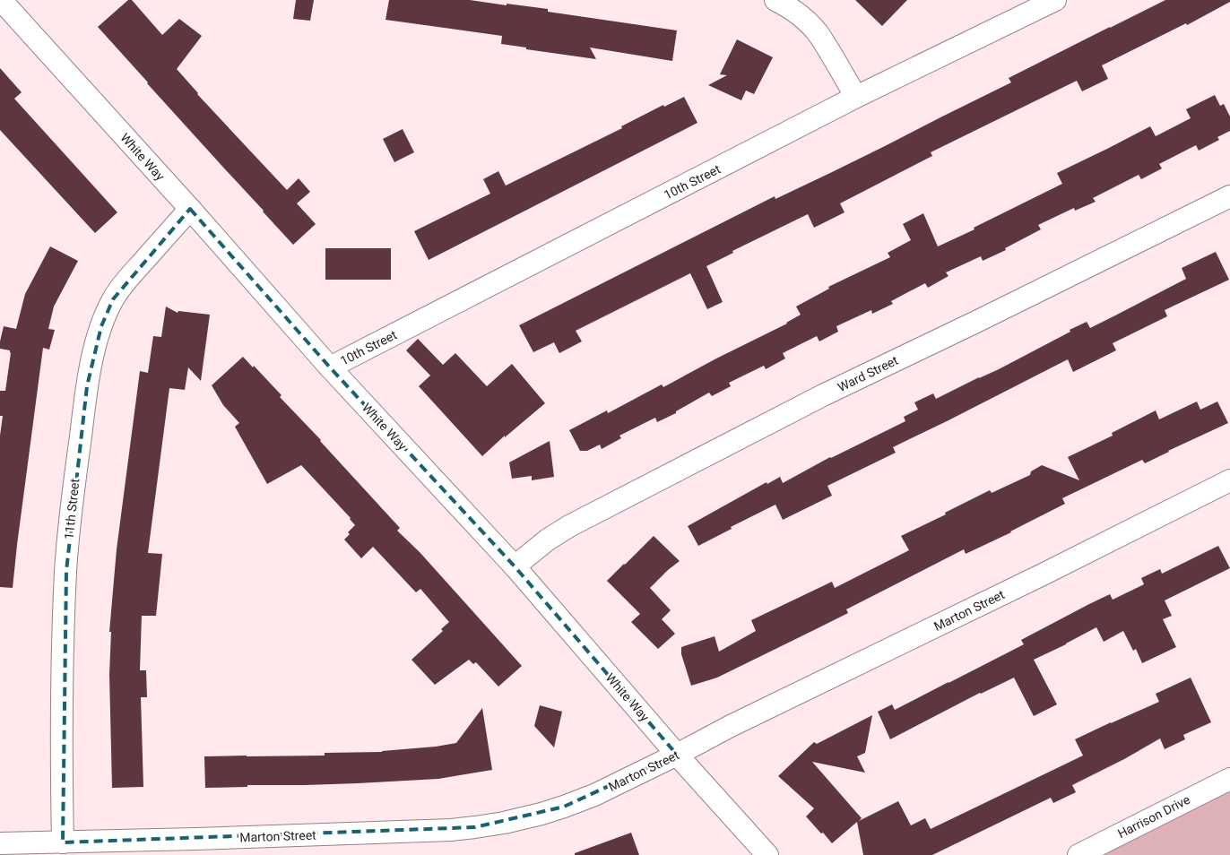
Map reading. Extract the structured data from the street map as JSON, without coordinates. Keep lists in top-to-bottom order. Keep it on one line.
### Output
{"streets":{"street":["White Way","10th Street","Ward Street","11th Street","Marton Street","Harrison Drive"]},"crossings":[["White Way","10th Street"],["White Way","Ward Street"],["White Way","11th Street"],["White Way","Marton Street"],["11th Street","Marton Street"]]}
